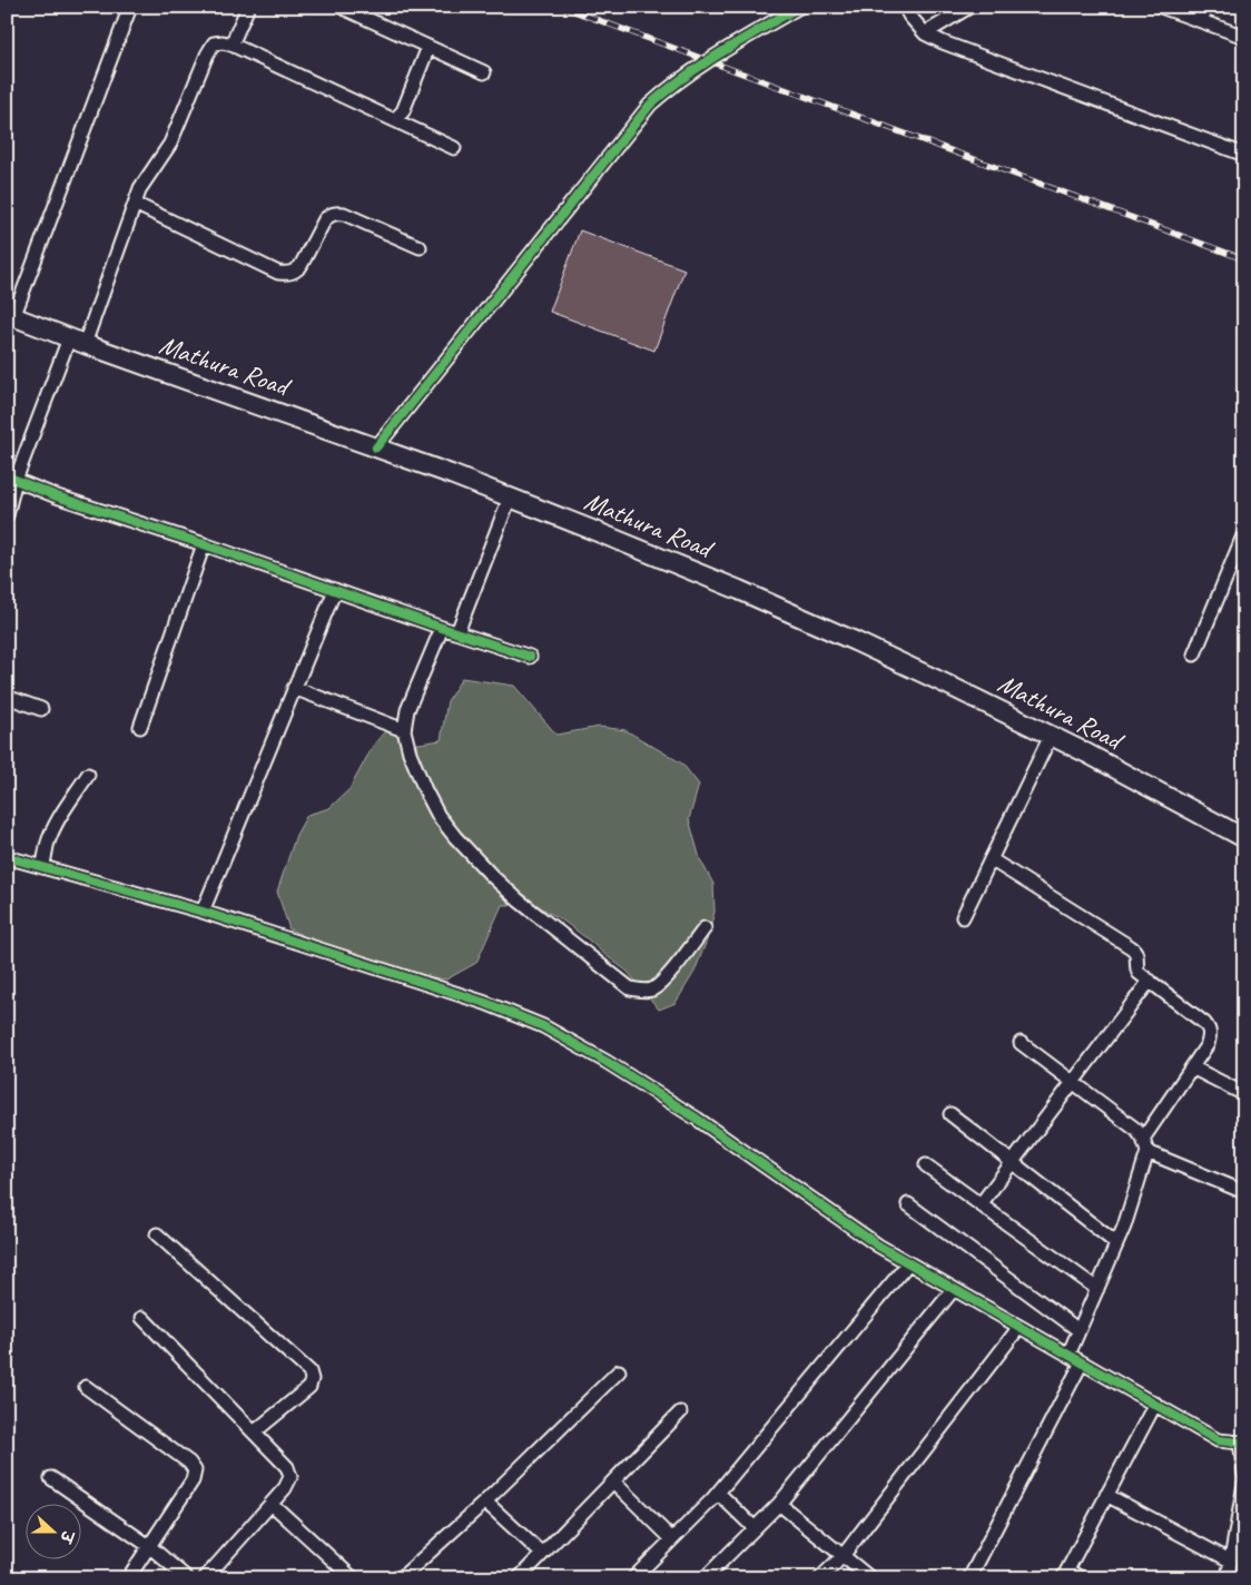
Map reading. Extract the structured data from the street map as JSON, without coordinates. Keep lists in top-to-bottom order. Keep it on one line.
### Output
{"streets":{"main road":["Mathura Road"]},"north":"right"}
